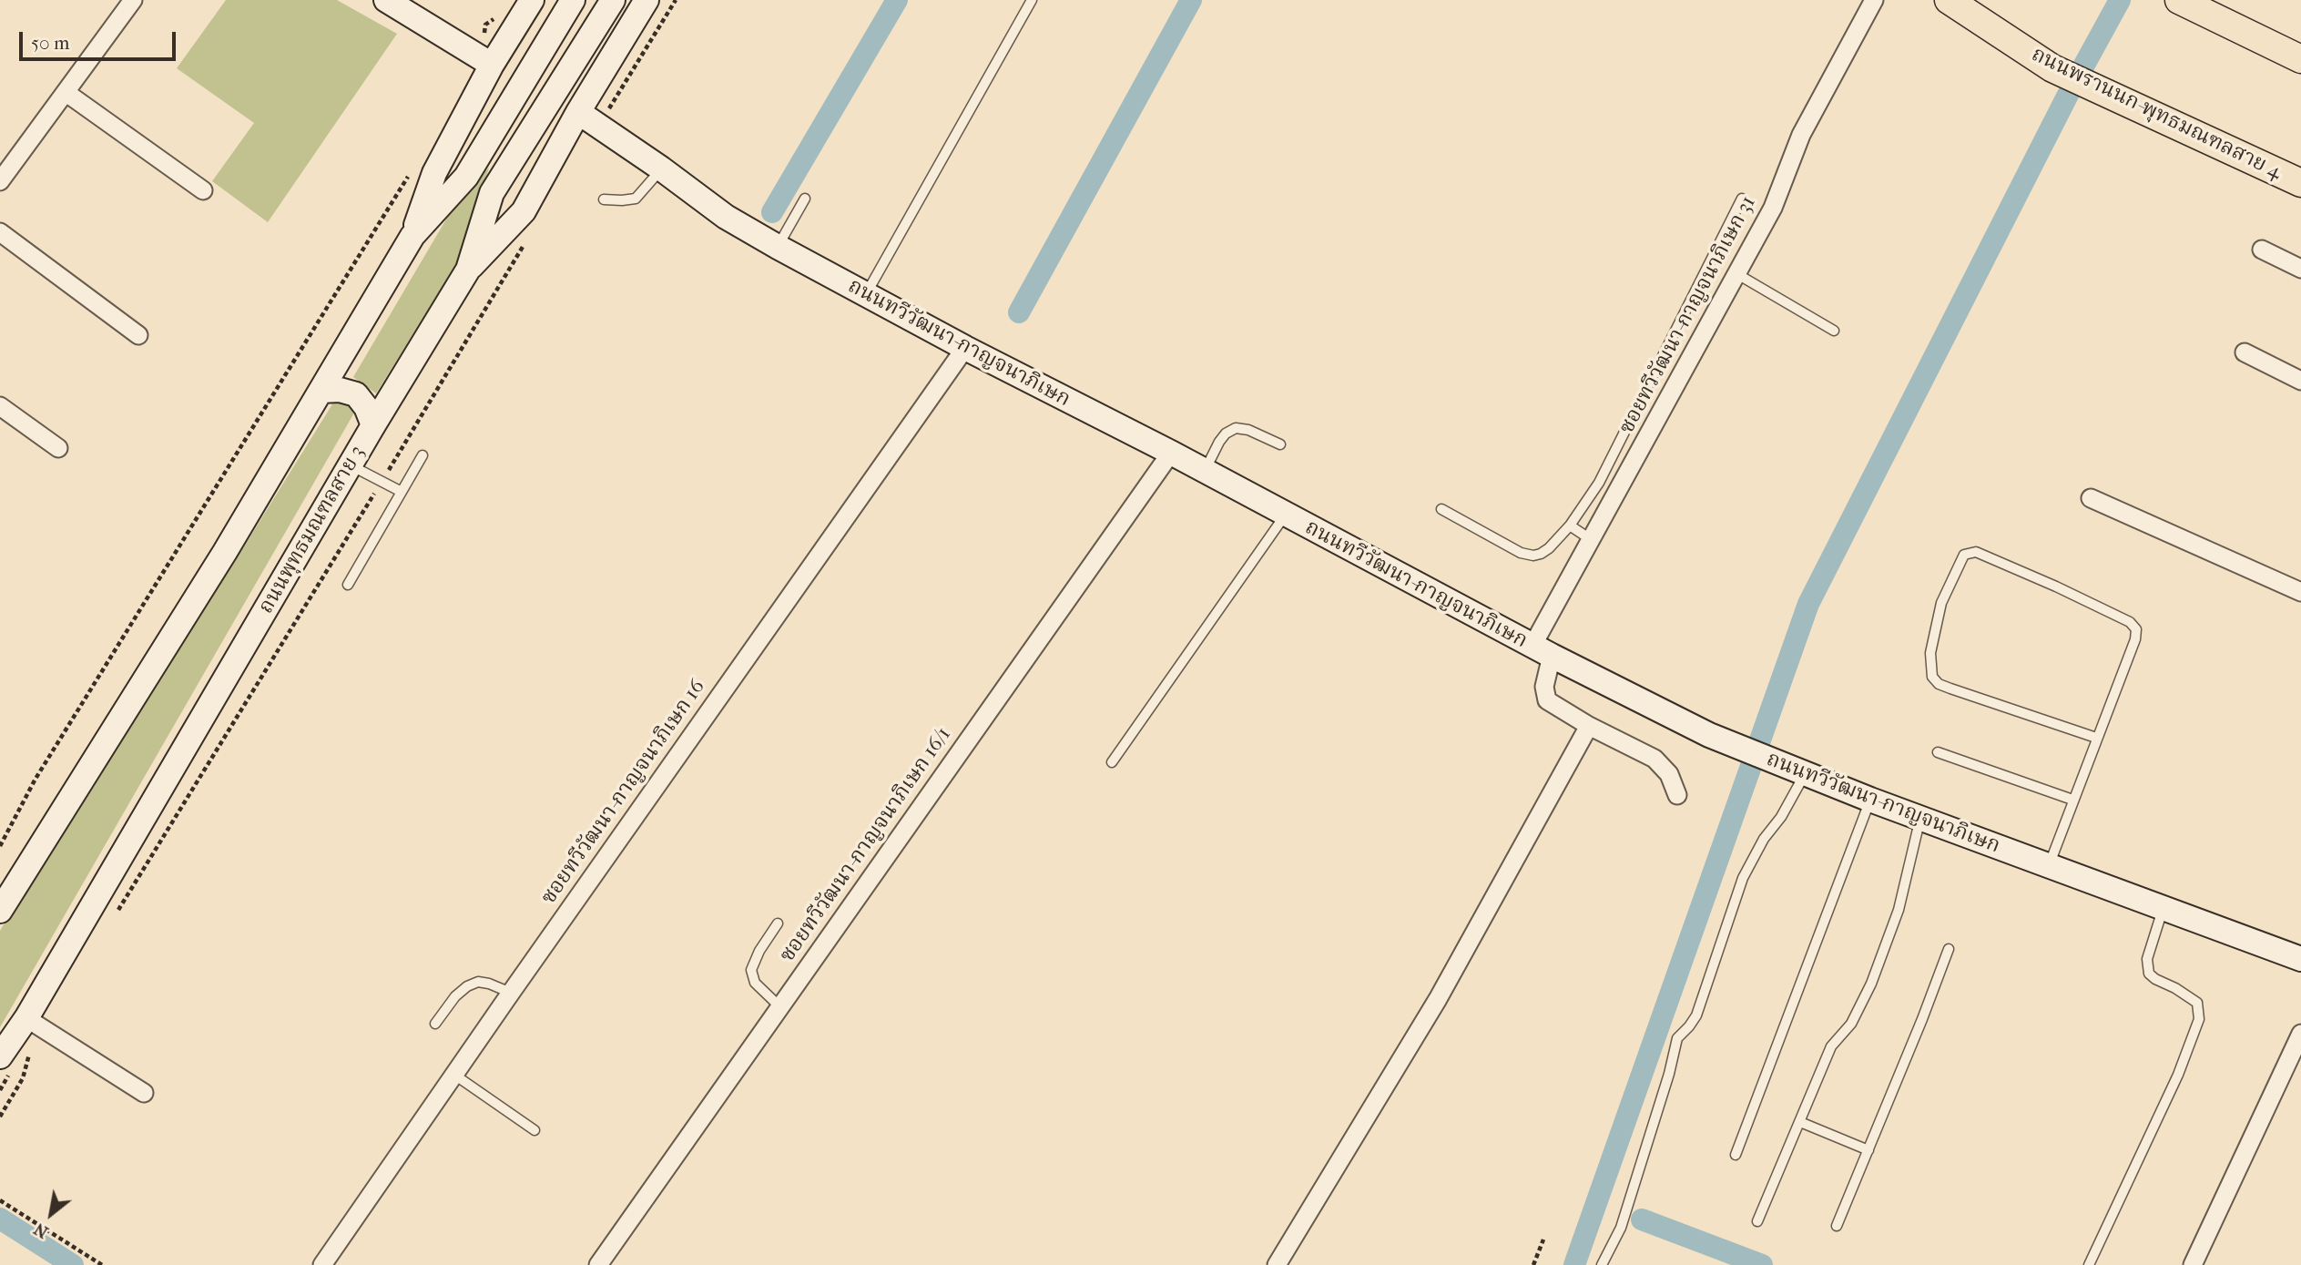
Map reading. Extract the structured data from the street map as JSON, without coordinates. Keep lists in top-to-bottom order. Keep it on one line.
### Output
{"streets":{"main road":["ถนนพรานนก-พุทธมณฑลสาย 4","ถนนทวีวัฒนา-กาญจนาภิเษก","ถนนพุทธมณฑลสาย 3"],"street":["ซอยทวีวัฒนา-กาญจนาภิเษก 31","ซอยทวีวัฒนา-กาญจนาภิเษก 16","ซอยทวีวัฒนา-กาญจนาภิเษก 16/1"]},"crossings":[["ซอยทวีวัฒนา-กาญจนาภิเษก 31","ถนนทวีวัฒนา-กาญจนาภิเษก"],["ถนนทวีวัฒนา-กาญจนาภิเษก","ซอยทวีวัฒนา-กาญจนาภิเษก 16"],["ถนนทวีวัฒนา-กาญจนาภิเษก","ซอยทวีวัฒนา-กาญจนาภิเษก 16/1"]],"scale_bar":"50 m","north":"bottom left"}
